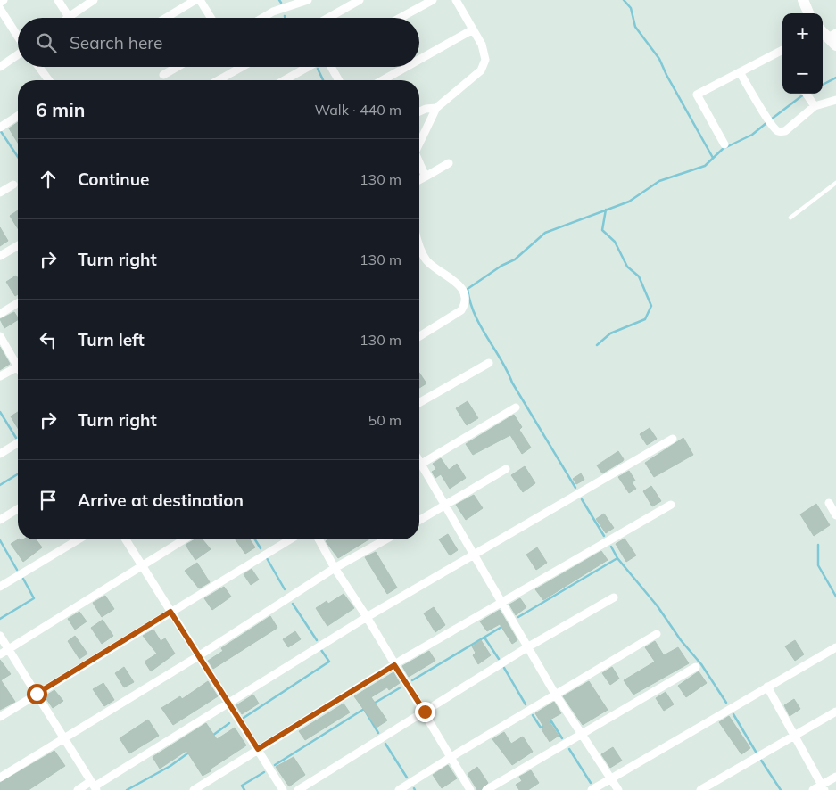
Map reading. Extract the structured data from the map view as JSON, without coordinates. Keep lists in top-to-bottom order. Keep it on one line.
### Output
{"page":{"map_buttons":["+","−"],"search":"Search here","heading":["6 min","Walk · 440 m"],"list":[["Continue","130 m"],["Turn right","130 m"],["Turn left","130 m"],["Turn right","50 m"],"Arrive at destination"]}}
